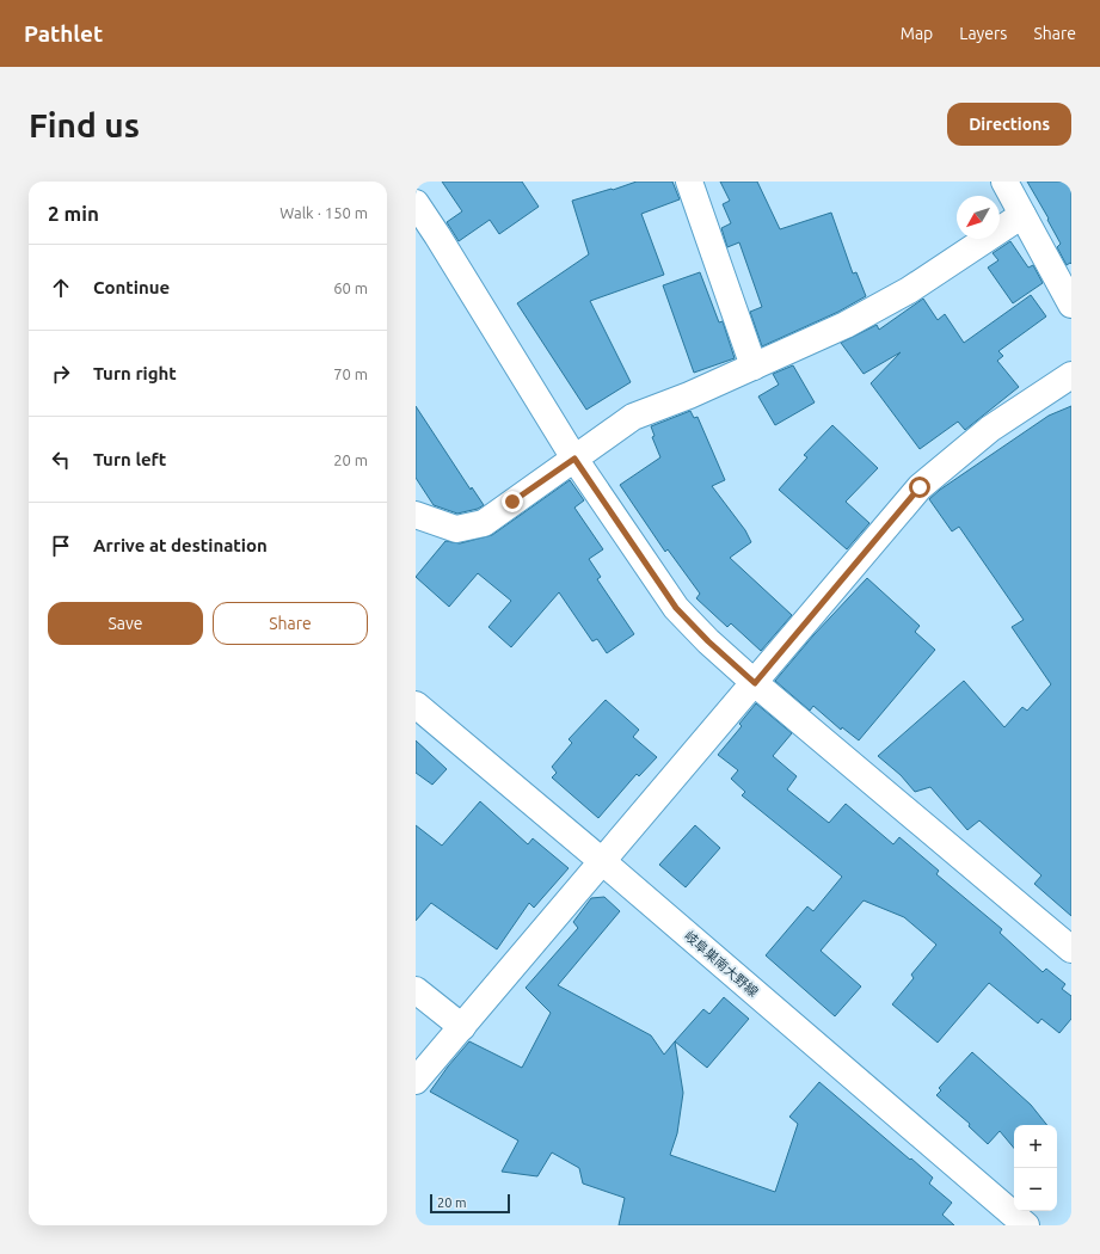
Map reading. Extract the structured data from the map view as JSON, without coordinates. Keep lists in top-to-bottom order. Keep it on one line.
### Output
{"streets":{"street":["岐阜巣南大野線"]},"scale_bar":"20 m","north":"bottom left","page":{"header":"Pathlet","nav":["Map","Layers","Share"],"buttons":["Directions",["Save","Share"]],"title":"Find us","heading":["2 min","Walk · 150 m"],"list":[["Continue","60 m"],["Turn right","70 m"],["Turn left","20 m"],"Arrive at destination"],"map_buttons":["+","−"],"scale":"20 m"}}
